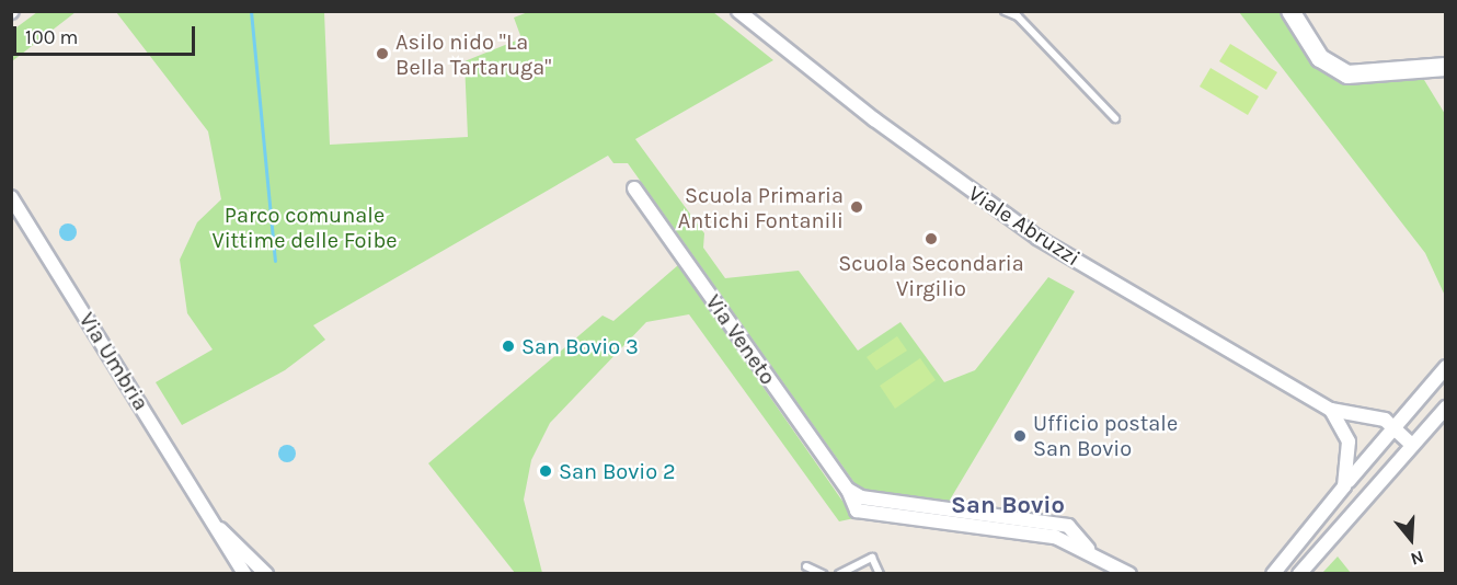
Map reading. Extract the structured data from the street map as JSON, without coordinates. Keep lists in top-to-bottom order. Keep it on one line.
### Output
{"streets":{"street":["Viale Abruzzi","Via Veneto","Via Umbria"]},"districts":["San Bovio"],"parks":["Parco comunale Vittime delle Foibe"],"places":["Asilo nido \"La Bella Tartaruga\"","Scuola Primaria Antichi Fontanili","Scuola Secondaria Virgilio","San Bovio 3","Ufficio postale San Bovio","San Bovio 2"],"scale_bar":"100 m","north":"bottom"}
